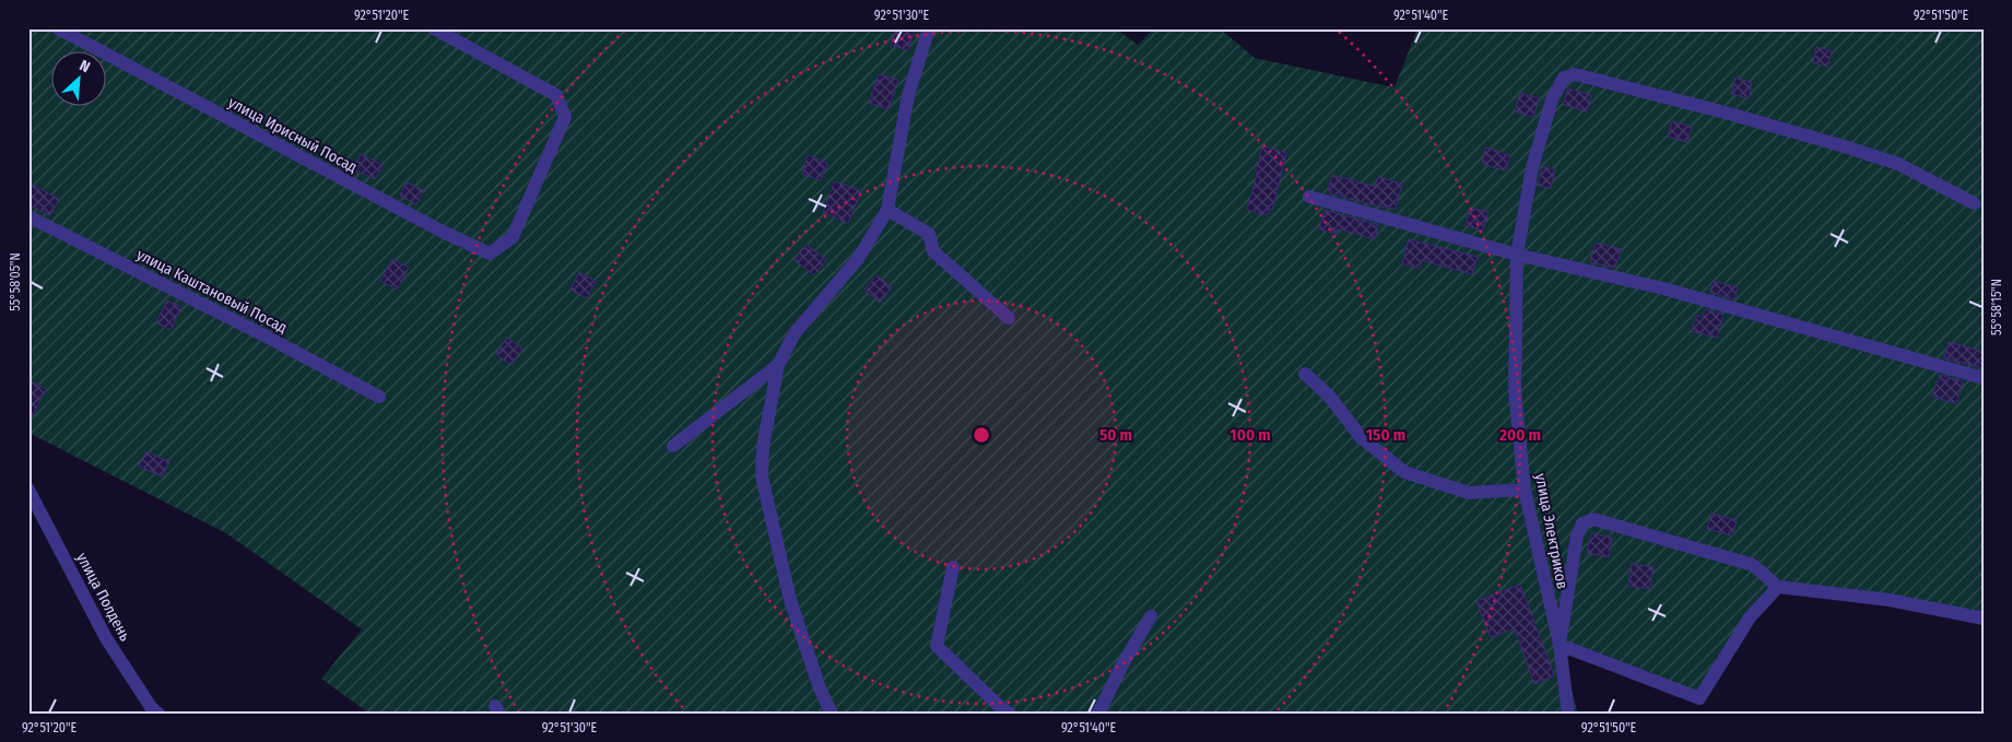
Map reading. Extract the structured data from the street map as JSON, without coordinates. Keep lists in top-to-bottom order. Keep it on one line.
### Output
{"streets":{"street":["улица Ирисный Посад","улица Каштановый Посад","улица Электриков","улица Полдень"]},"north":"top right","coordinates":["92°51'20\"E","92°51'30\"E","92°51'40\"E","92°51'50\"E","55°58'05\"N","55°58'15\"N"],"rings":["50 m","100 m","150 m","200 m"]}
